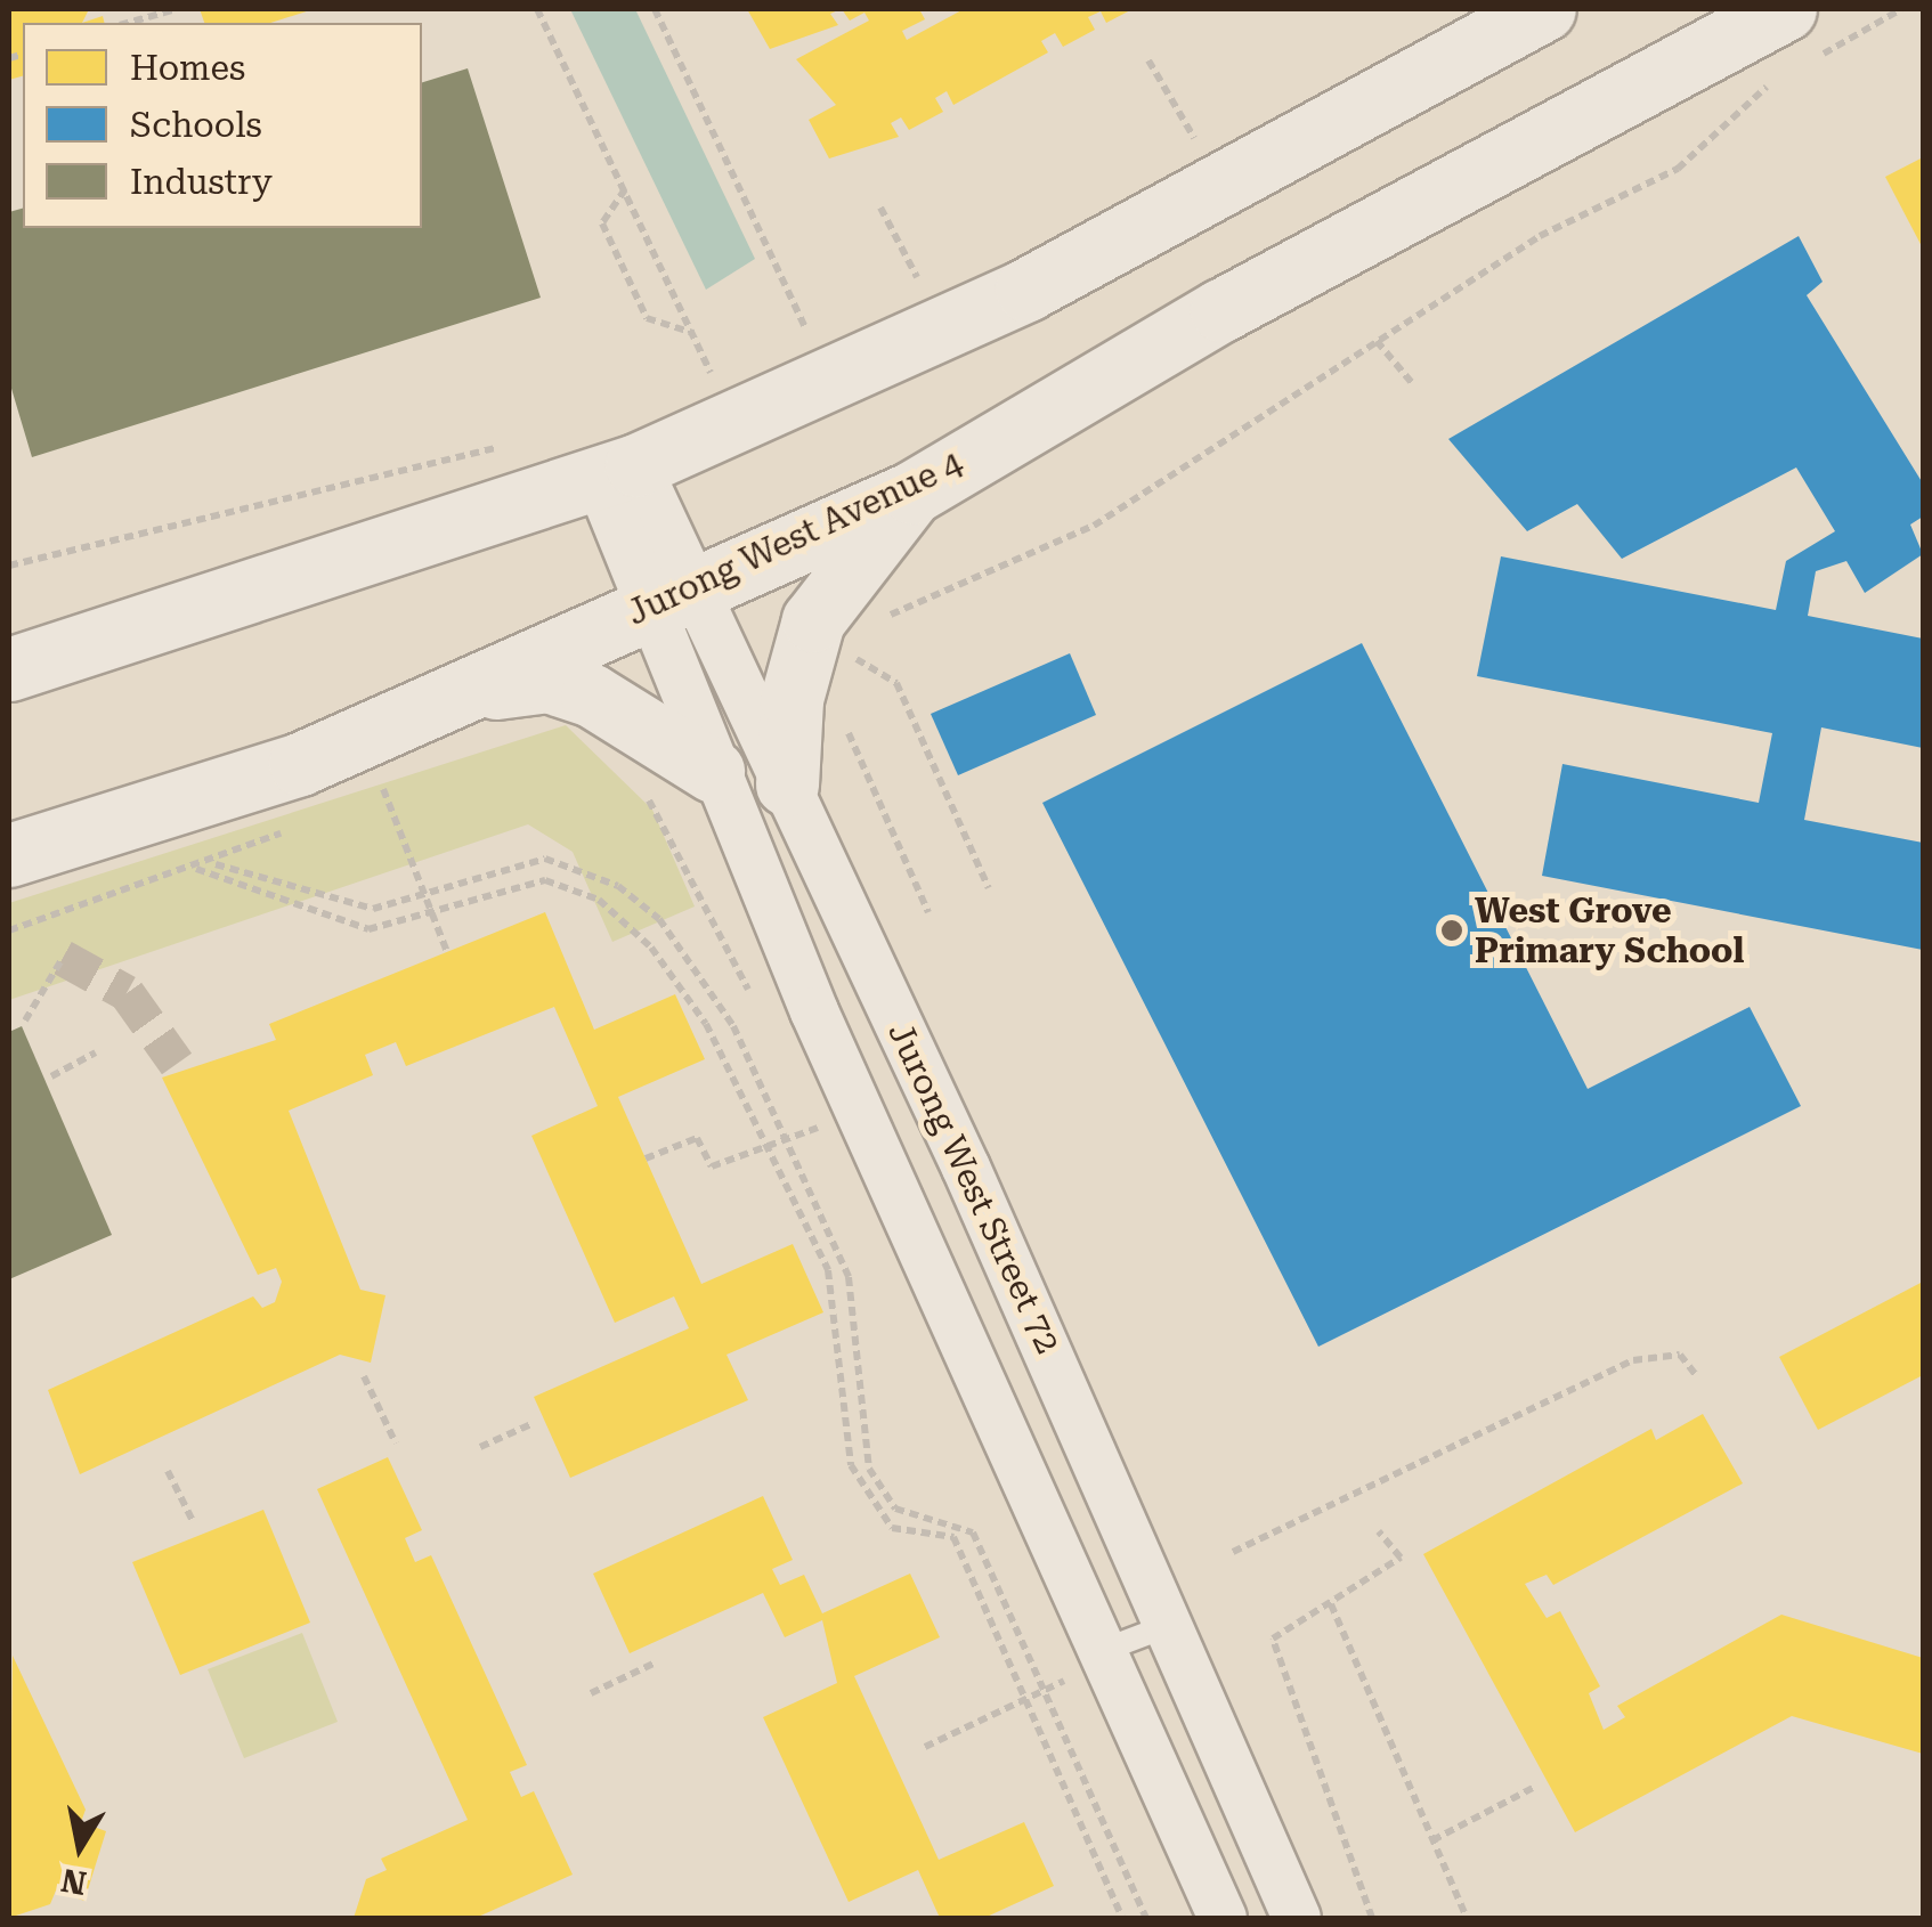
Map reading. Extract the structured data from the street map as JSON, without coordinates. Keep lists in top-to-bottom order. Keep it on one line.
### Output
{"streets":{"main road":["Jurong West Avenue 4"],"street":["Jurong West Street 72"]},"crossings":[["Jurong West Avenue 4","Jurong West Street 72"]],"places":["West Grove Primary School"],"legend":["Homes","Schools","Industry"],"north":"bottom"}
